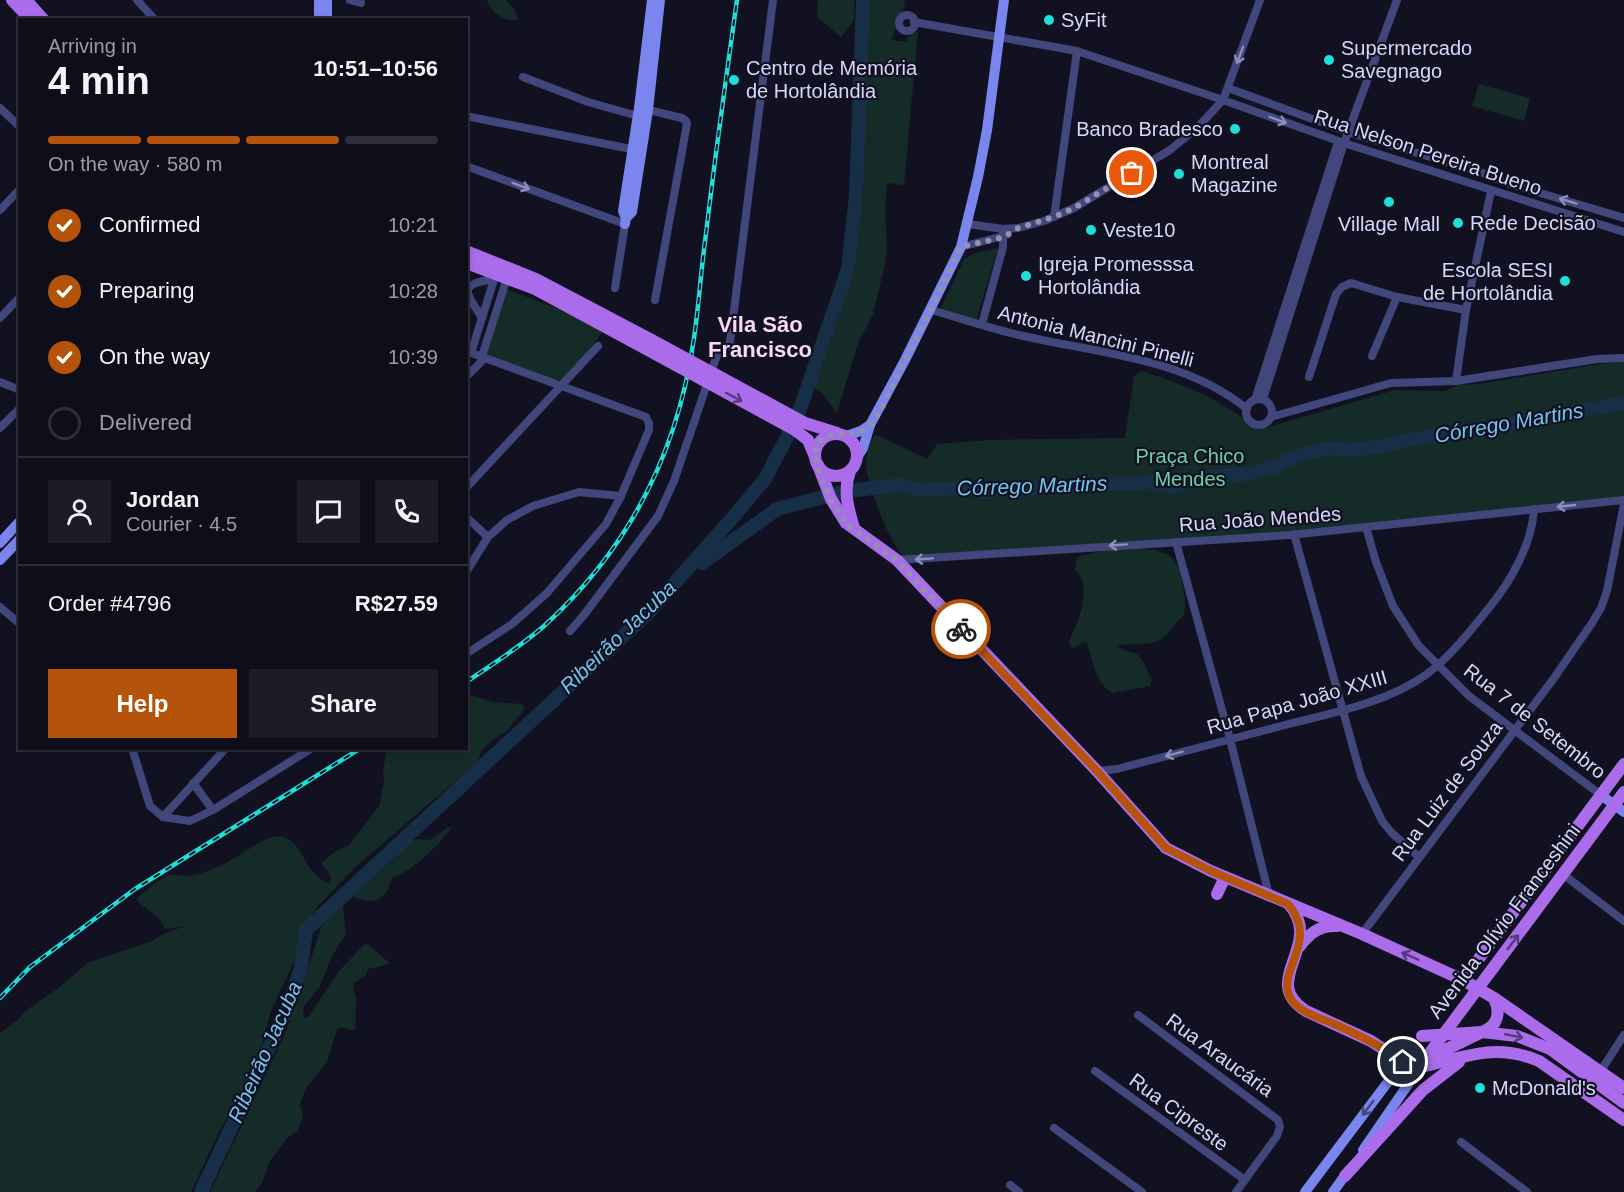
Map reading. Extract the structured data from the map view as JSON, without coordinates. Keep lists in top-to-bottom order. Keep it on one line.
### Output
{"streets":{"main road":["Avenida Olívio Franceshini"],"street":["Rua Nelson Pereira Bueno","Antonia Mancini Pinelli","Rua João Mendes","Rua Papa João XXIII","Rua 7 de Setembro","Rua Luiz de Souza","Rua Araucária","Rua Cipreste"]},"crossings":[["Rua João Mendes","Rua Papa João XXIII"],["Rua João Mendes","Rua 7 de Setembro"],["Rua João Mendes","Rua Luiz de Souza"],["Rua Papa João XXIII","Rua 7 de Setembro"],["Rua 7 de Setembro","Rua Luiz de Souza"],["Rua 7 de Setembro","Avenida Olívio Franceshini"],["Rua Araucária","Rua Cipreste"]],"one_way":["Rua João Mendes"],"districts":["Vila São Francisco"],"water":["Córrego Martins","Ribeirão Jacuba"],"parks":["Praça Chico Mendes"],"places":["SyFit","Supermercado Savegnago","Centro de Memória de Hortolândia","Banco Bradesco","Montreal Magazine","Village Mall","Rede Decisão","Veste10","Igreja Promesssa Hortolândia","Escola SESI de Hortolândia","McDonald's"],"page":{"heading":["4 min","Arriving in","10:51–10:56"],"panel":["Jordan","Courier · 4.5","Order #4796","R$27.59"],"bar":"On the way · 580 m","list":[["Confirmed","10:21"],["Preparing","10:28"],["On the way","10:39"],"Delivered"],"buttons":["Help","Share"]}}
